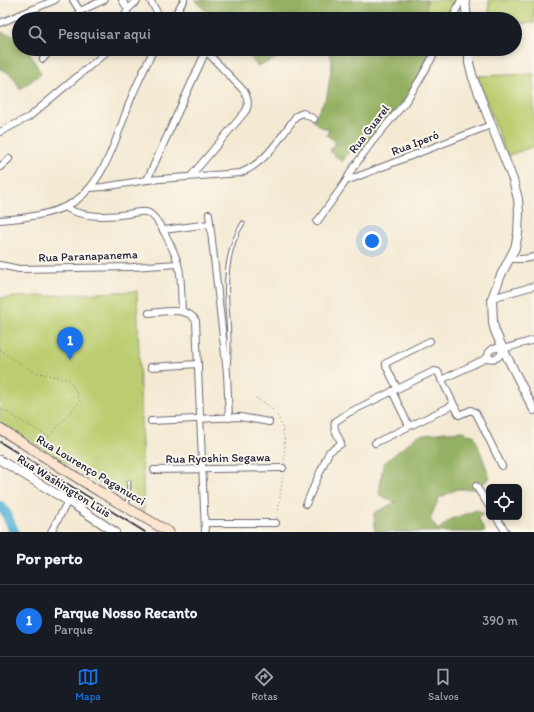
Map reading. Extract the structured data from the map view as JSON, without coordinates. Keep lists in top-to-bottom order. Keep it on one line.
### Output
{"streets":{"main road":["Rua Lourenço Paganucci"],"street":["Rua Guarel","Rua Iperó","Rua Paranapanema","Rua Ryoshin Segawa","Rua Washington Luis"]},"crossings":[["Rua Guarel","Rua Iperó"]],"page":{"search":"Pesquisar aqui","pins":"1","heading":"Por perto","list":[{"mark":"1","name":"Parque Nosso Recanto","note":"Parque","value":"390 m"}],"nav":["Mapa","Rotas","Salvos"]}}
